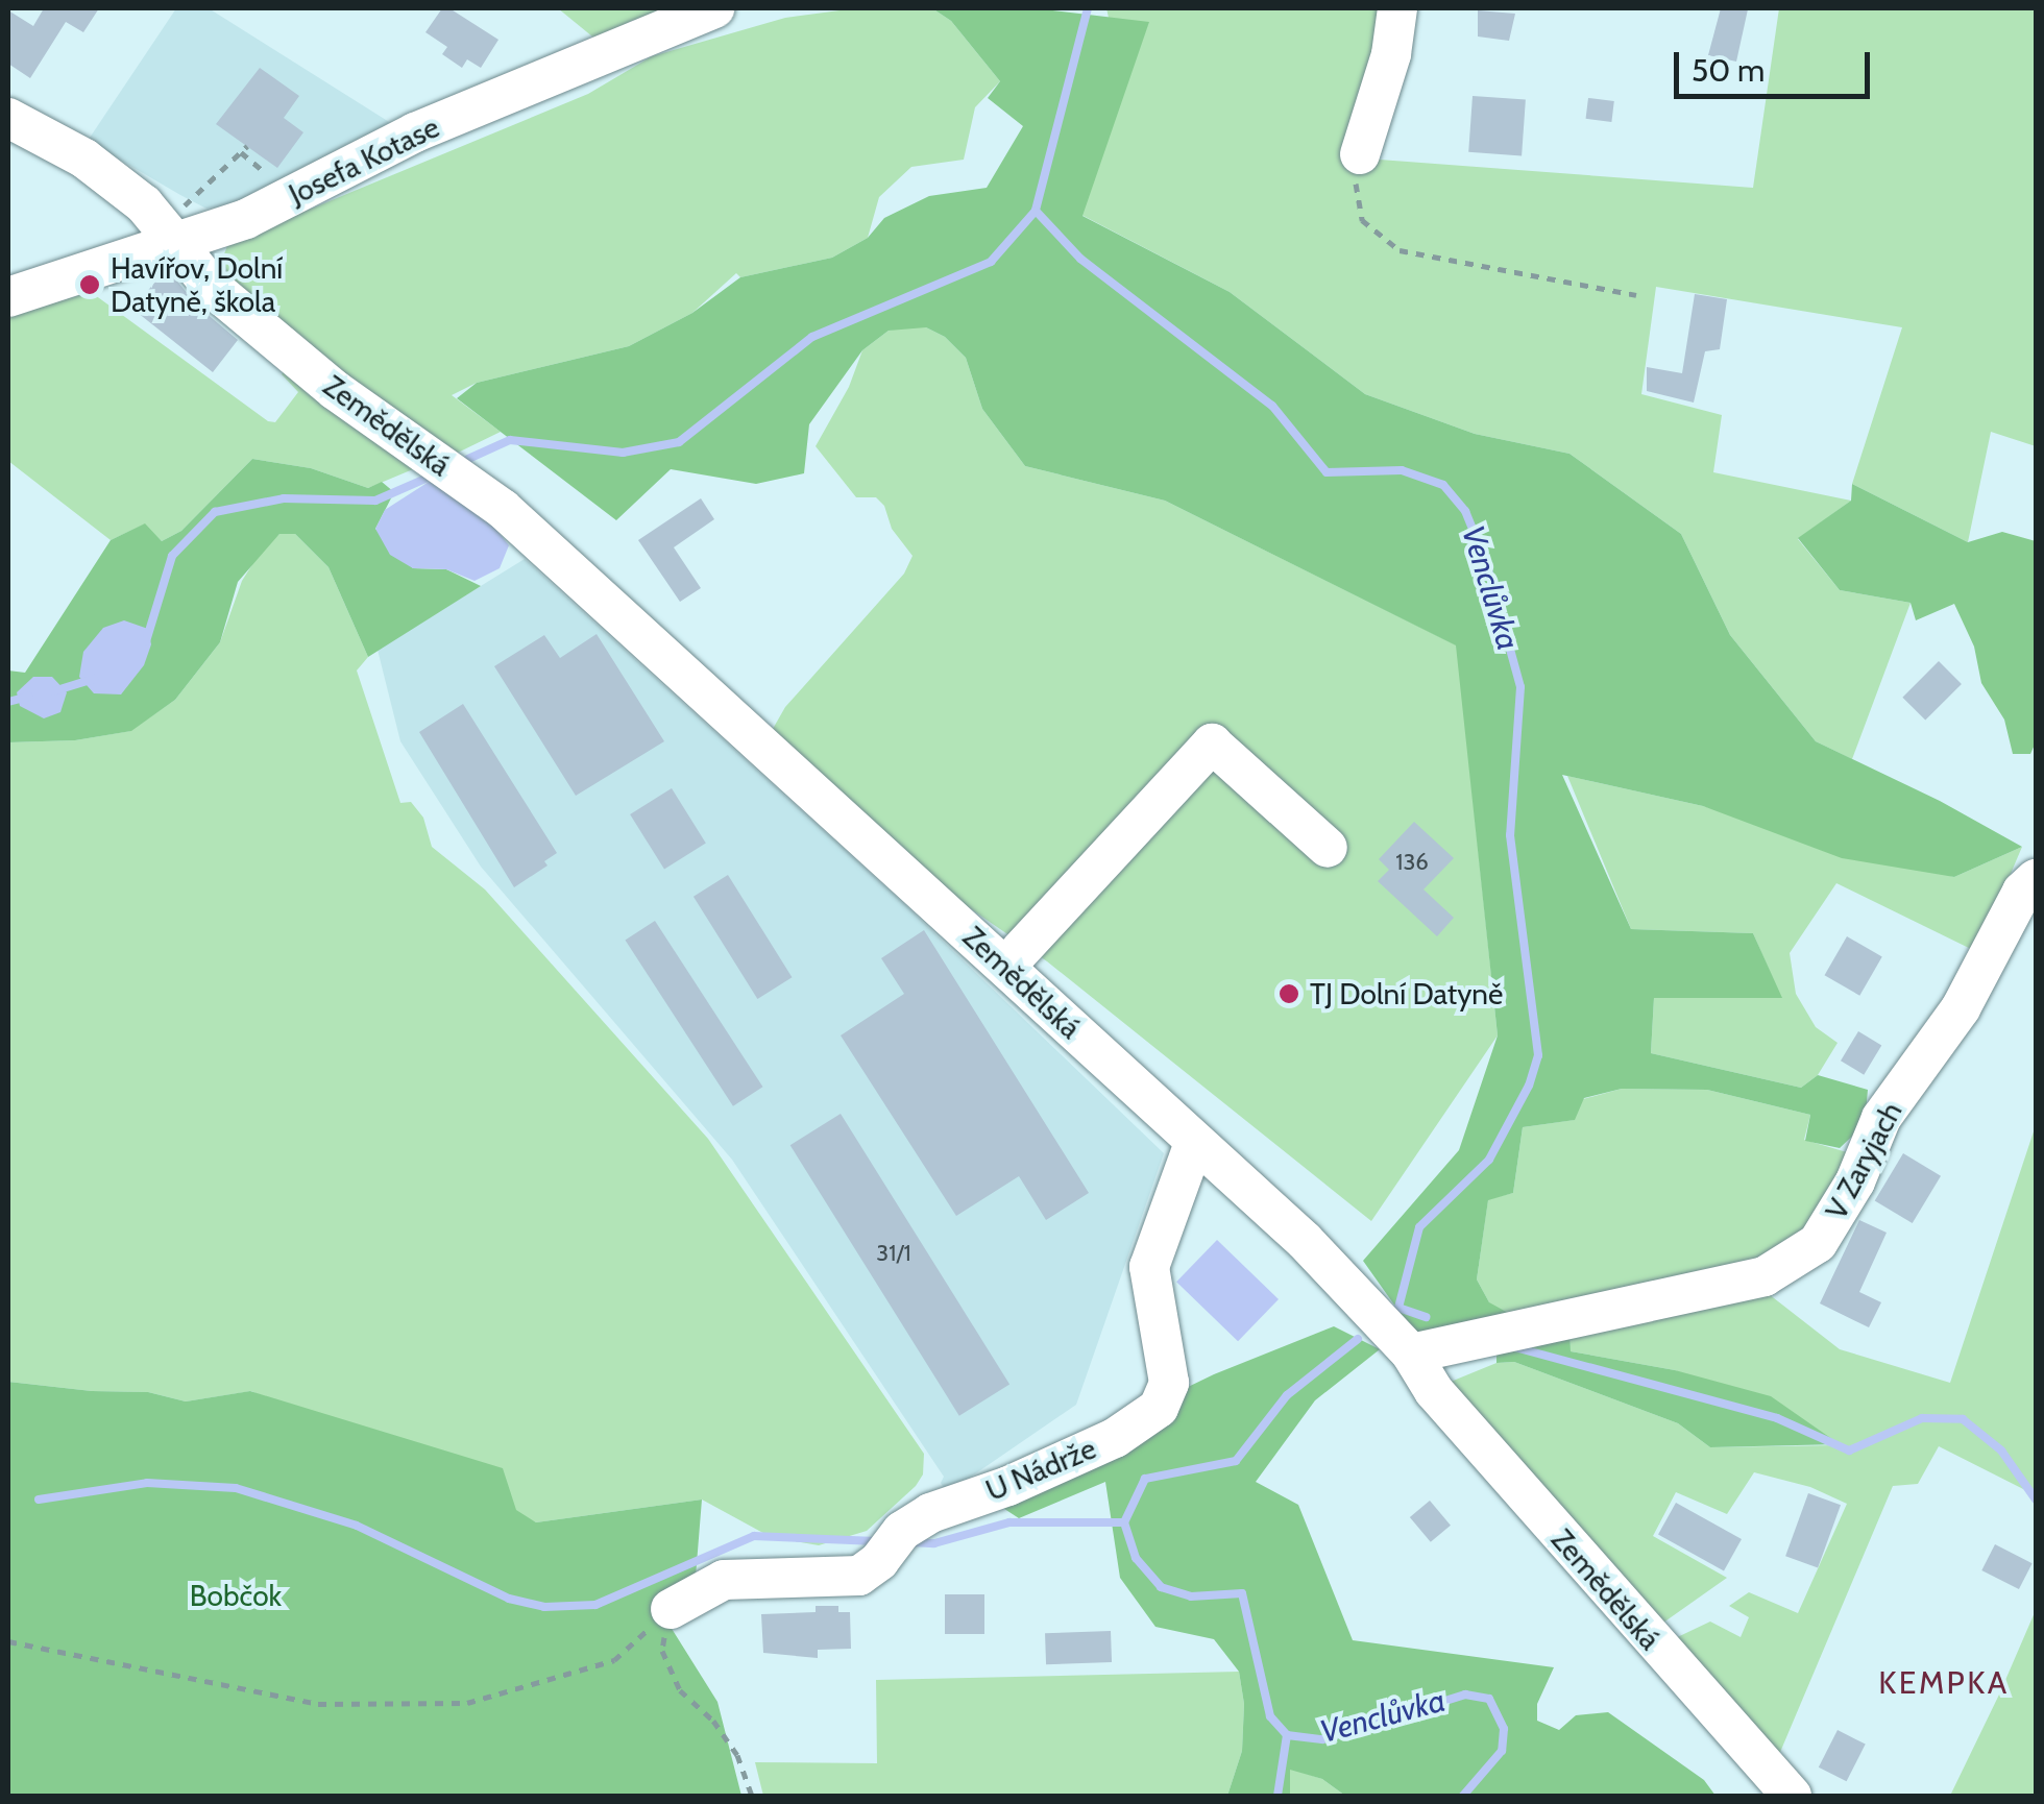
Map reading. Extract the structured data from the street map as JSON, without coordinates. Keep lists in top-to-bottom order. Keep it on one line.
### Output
{"streets":{"street":["Josefa Kotase","Zemědělská","V Zaryjach","U Nádrže"]},"crossings":[["Josefa Kotase","Zemědělská"],["Zemědělská","V Zaryjach"],["Zemědělská","U Nádrže"]],"districts":["KEMPKA"],"water":["Venclůvka"],"parks":["Bobčok"],"places":["Havířov, Dolní Datyně, škola","TJ Dolní Datyně"],"house_numbers":["136","31/1"],"scale_bar":"50 m"}
